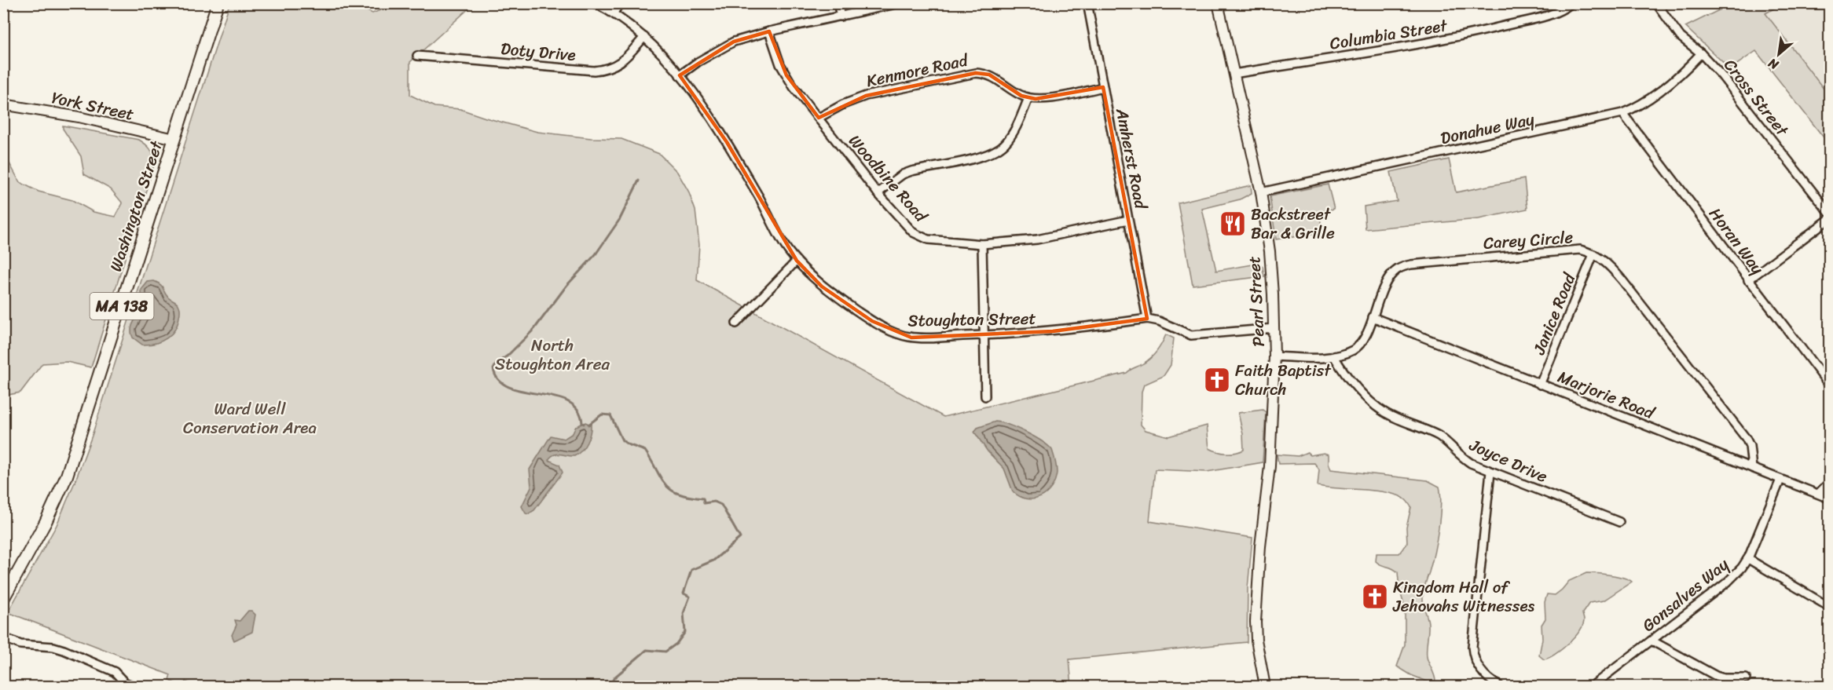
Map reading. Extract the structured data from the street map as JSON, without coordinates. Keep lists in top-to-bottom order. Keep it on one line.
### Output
{"streets":{"main road":["York Street","Washington Street","Pearl Street","MA 138"],"street":["Columbia Street","Doty Drive","Kenmore Road","Cross Street","Donahue Way","Amherst Road","Woodbine Road","Carey Circle","Horan Way","Janice Road","Stoughton Street","Marjorie Road","Joyce Drive","Gonsalves Way"]},"crossings":[["Columbia Street","Pearl Street"],["Doty Drive","Stoughton Street"],["Kenmore Road","Woodbine Road"],["Cross Street","Donahue Way"],["York Street","Washington Street"],["Donahue Way","Horan Way"],["Donahue Way","Pearl Street"],["Amherst Road","Woodbine Road"],["Amherst Road","Stoughton Street"],["Carey Circle","Pearl Street"],["Carey Circle","Janice Road"],["Carey Circle","Marjorie Road"],["Carey Circle","Joyce Drive"],["Pearl Street","Stoughton Street"],["Janice Road","Marjorie Road"],["Marjorie Road","Gonsalves Way"]],"parks":["North Stoughton Area","Ward Well Conservation Area"],"places":{"restaurant":["Backstreet Bar & Grille"],"church":["Faith Baptist Church","Kingdom Hall of Jehovahs Witnesses"]},"north":"bottom left"}
